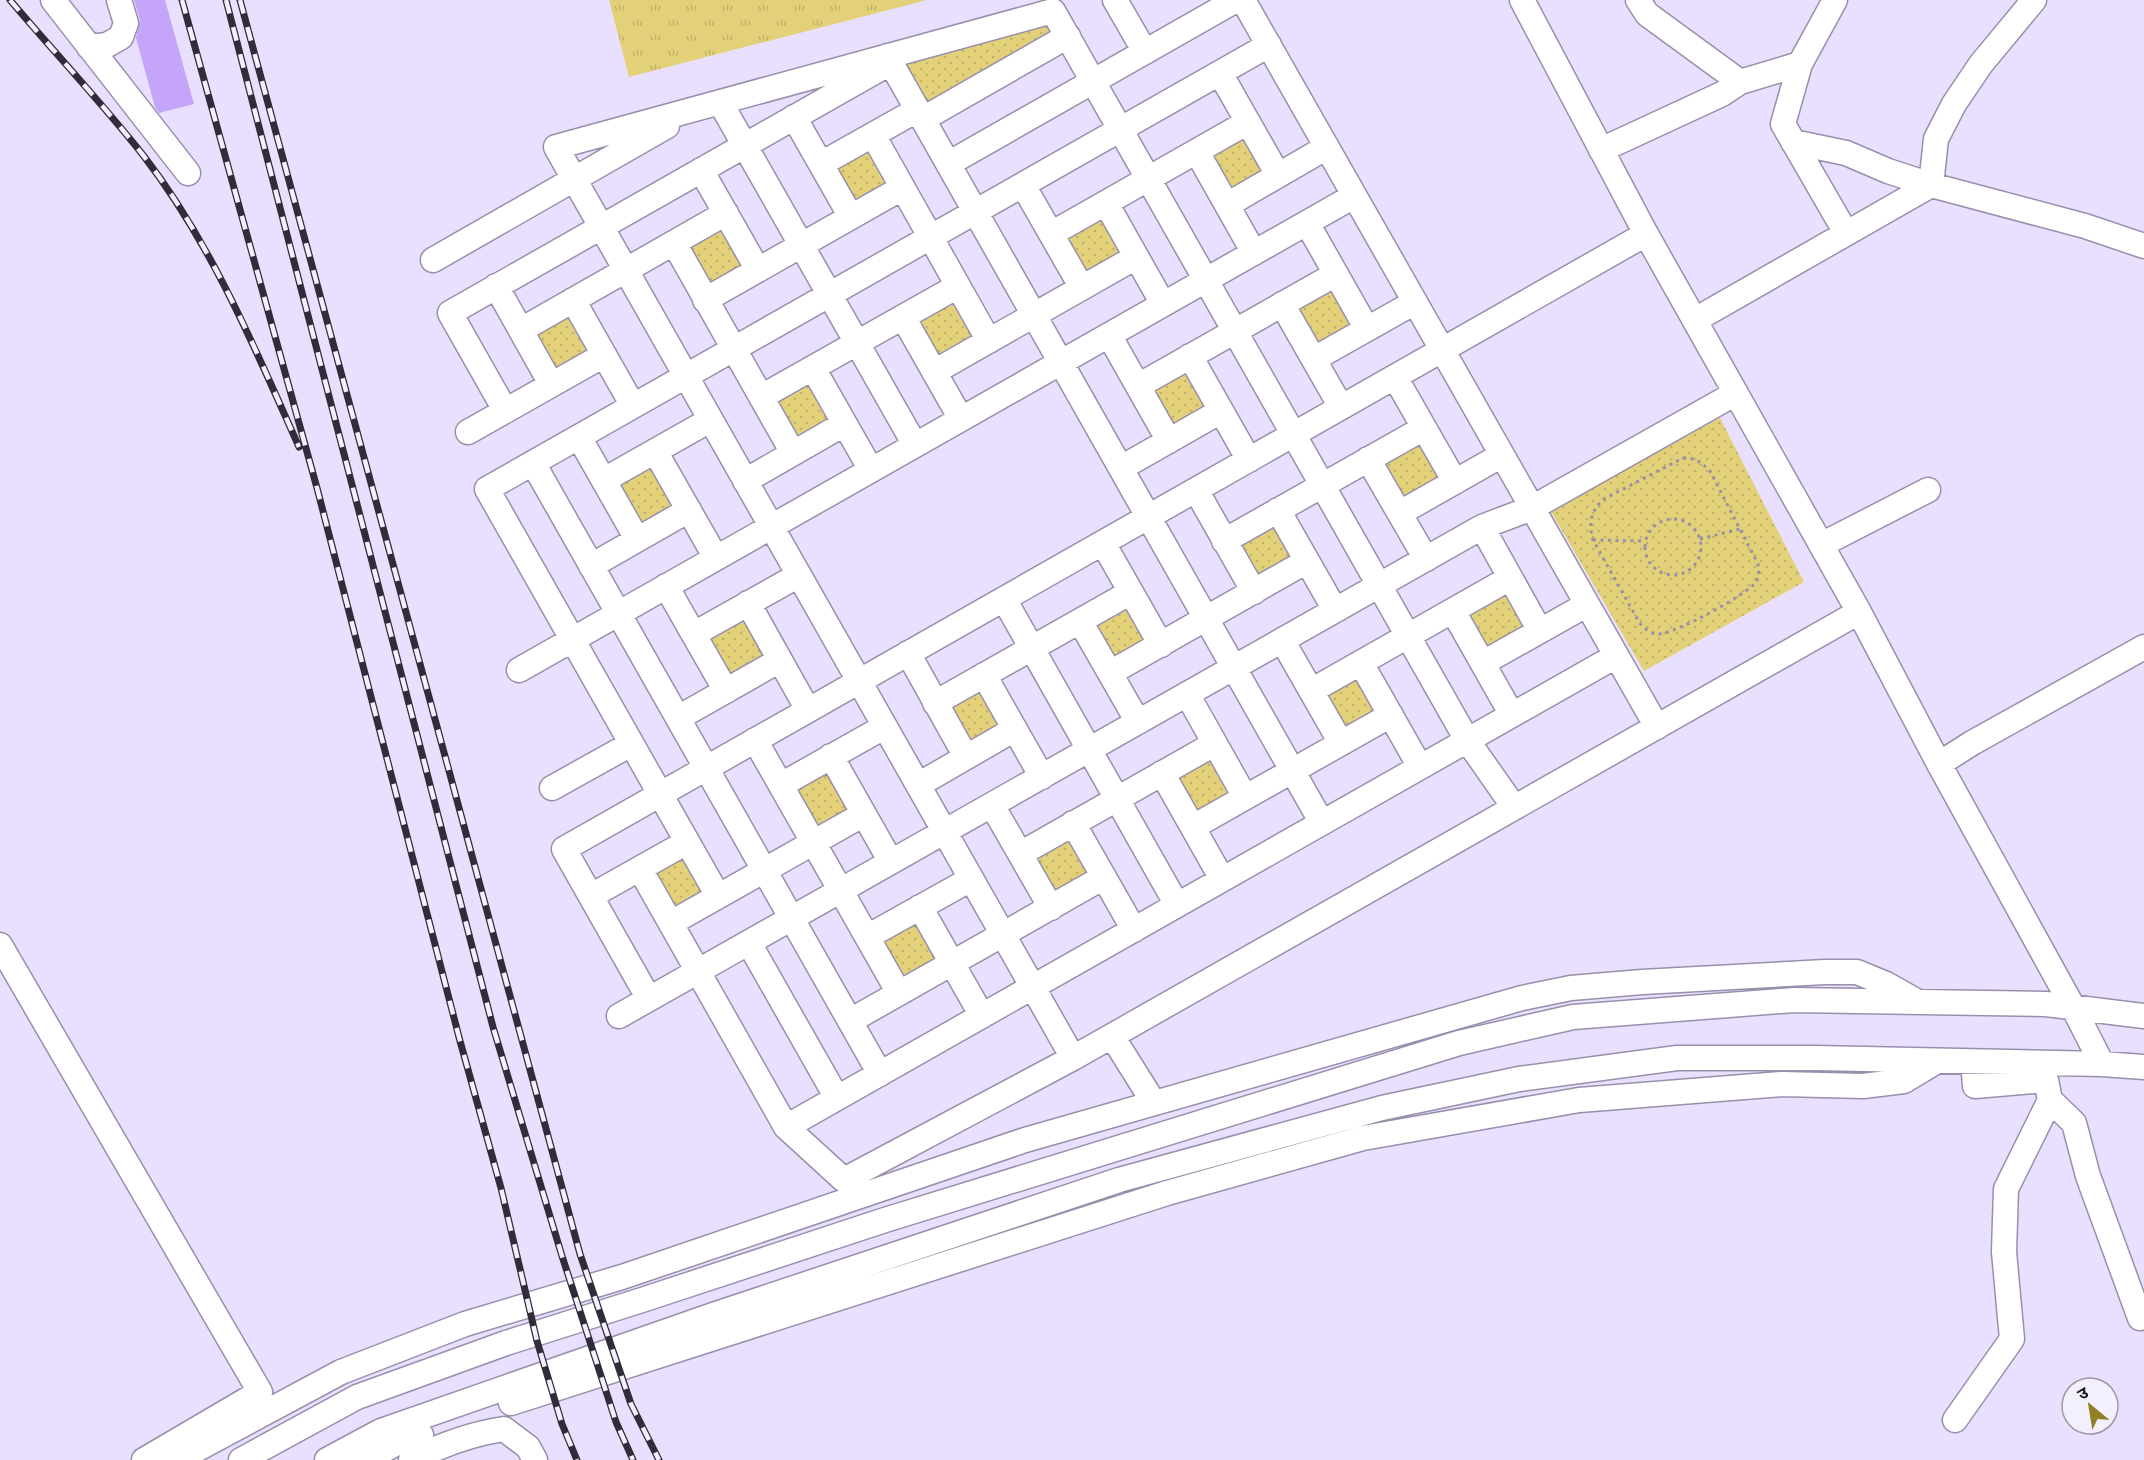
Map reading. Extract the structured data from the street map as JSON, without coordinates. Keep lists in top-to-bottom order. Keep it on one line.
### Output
{"north":"top left"}
